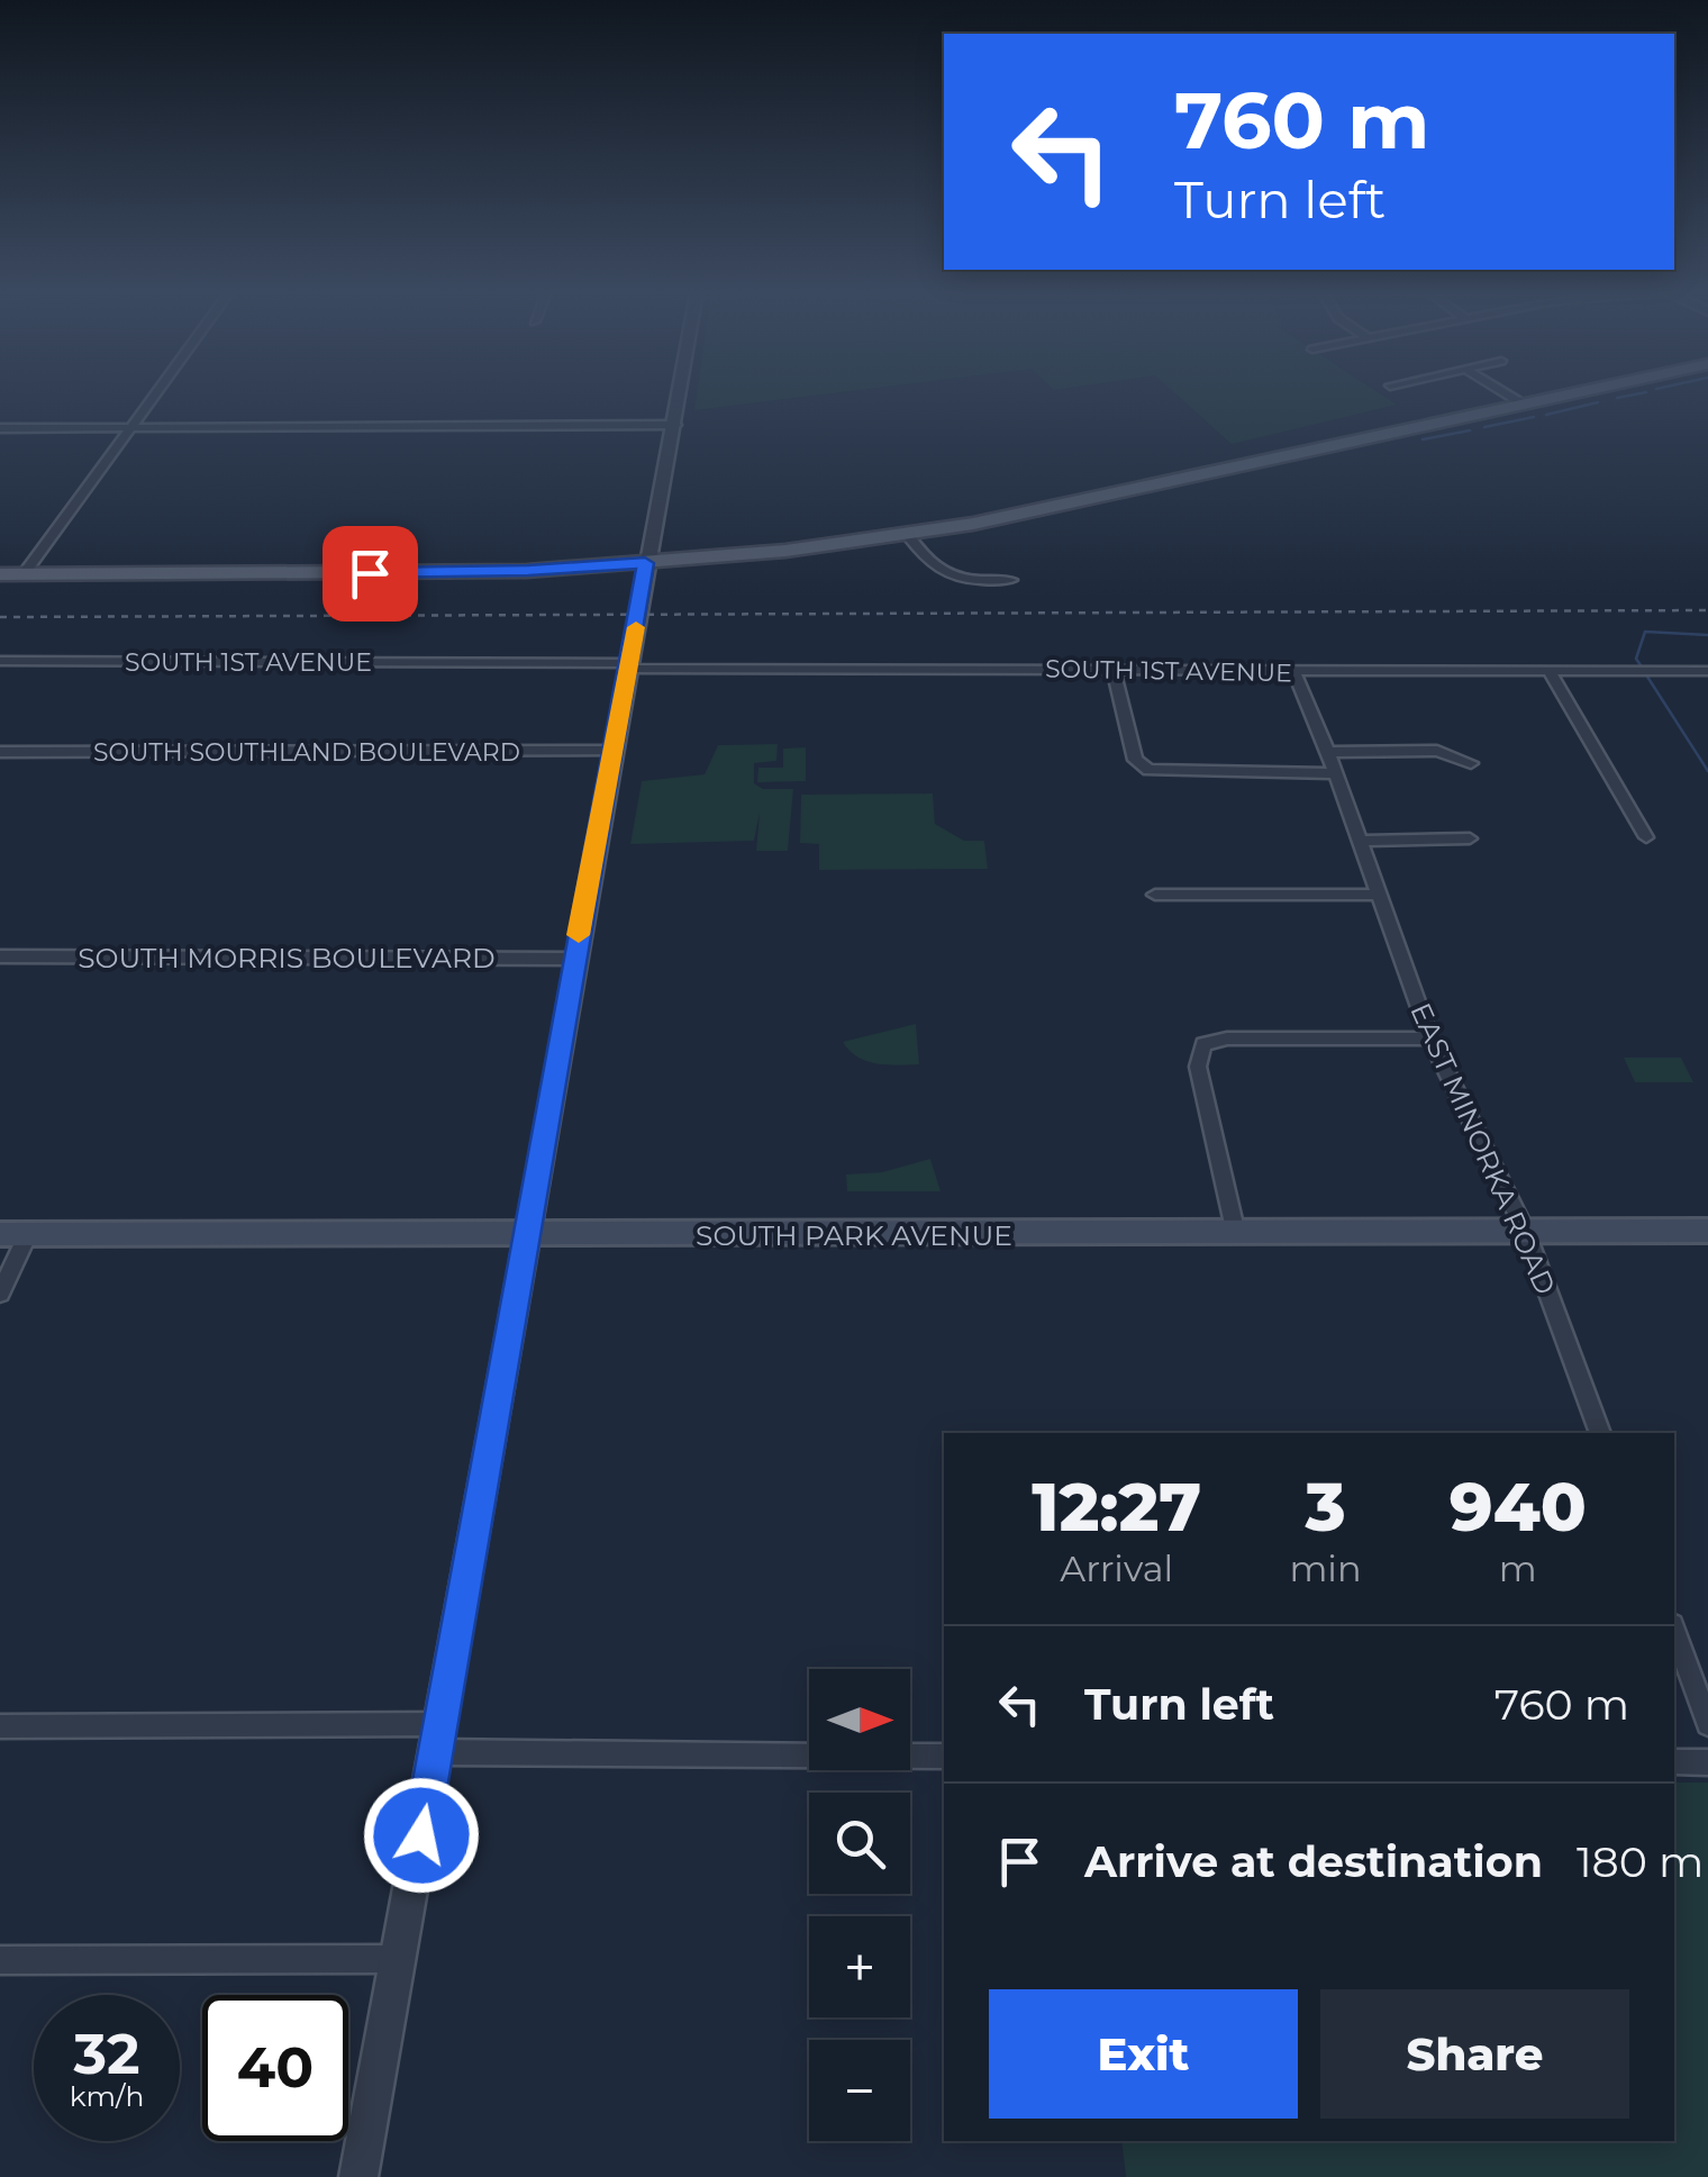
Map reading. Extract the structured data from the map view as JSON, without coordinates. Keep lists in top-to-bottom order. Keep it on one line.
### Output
{"streets":{"main road":["SOUTH PARK AVENUE"],"street":["SOUTH 1ST AVENUE","SOUTH SOUTHLAND BOULEVARD","SOUTH MORRIS BOULEVARD","EAST MINORKA ROAD"]},"crossings":[["SOUTH 1ST AVENUE","EAST MINORKA ROAD"],["EAST MINORKA ROAD","SOUTH PARK AVENUE"]],"north":"right","page":{"turn":["760 m","Turn left"],"eta":["12:27","Arrival","3","min","940","m"],"list":[{"name":"Turn left","value":"760 m"},{"name":"Arrive at destination","value":"180 m"}],"map_buttons":["+","−"],"buttons":["Exit","Share"],"speed":"32 km/h","limit":"40"}}
